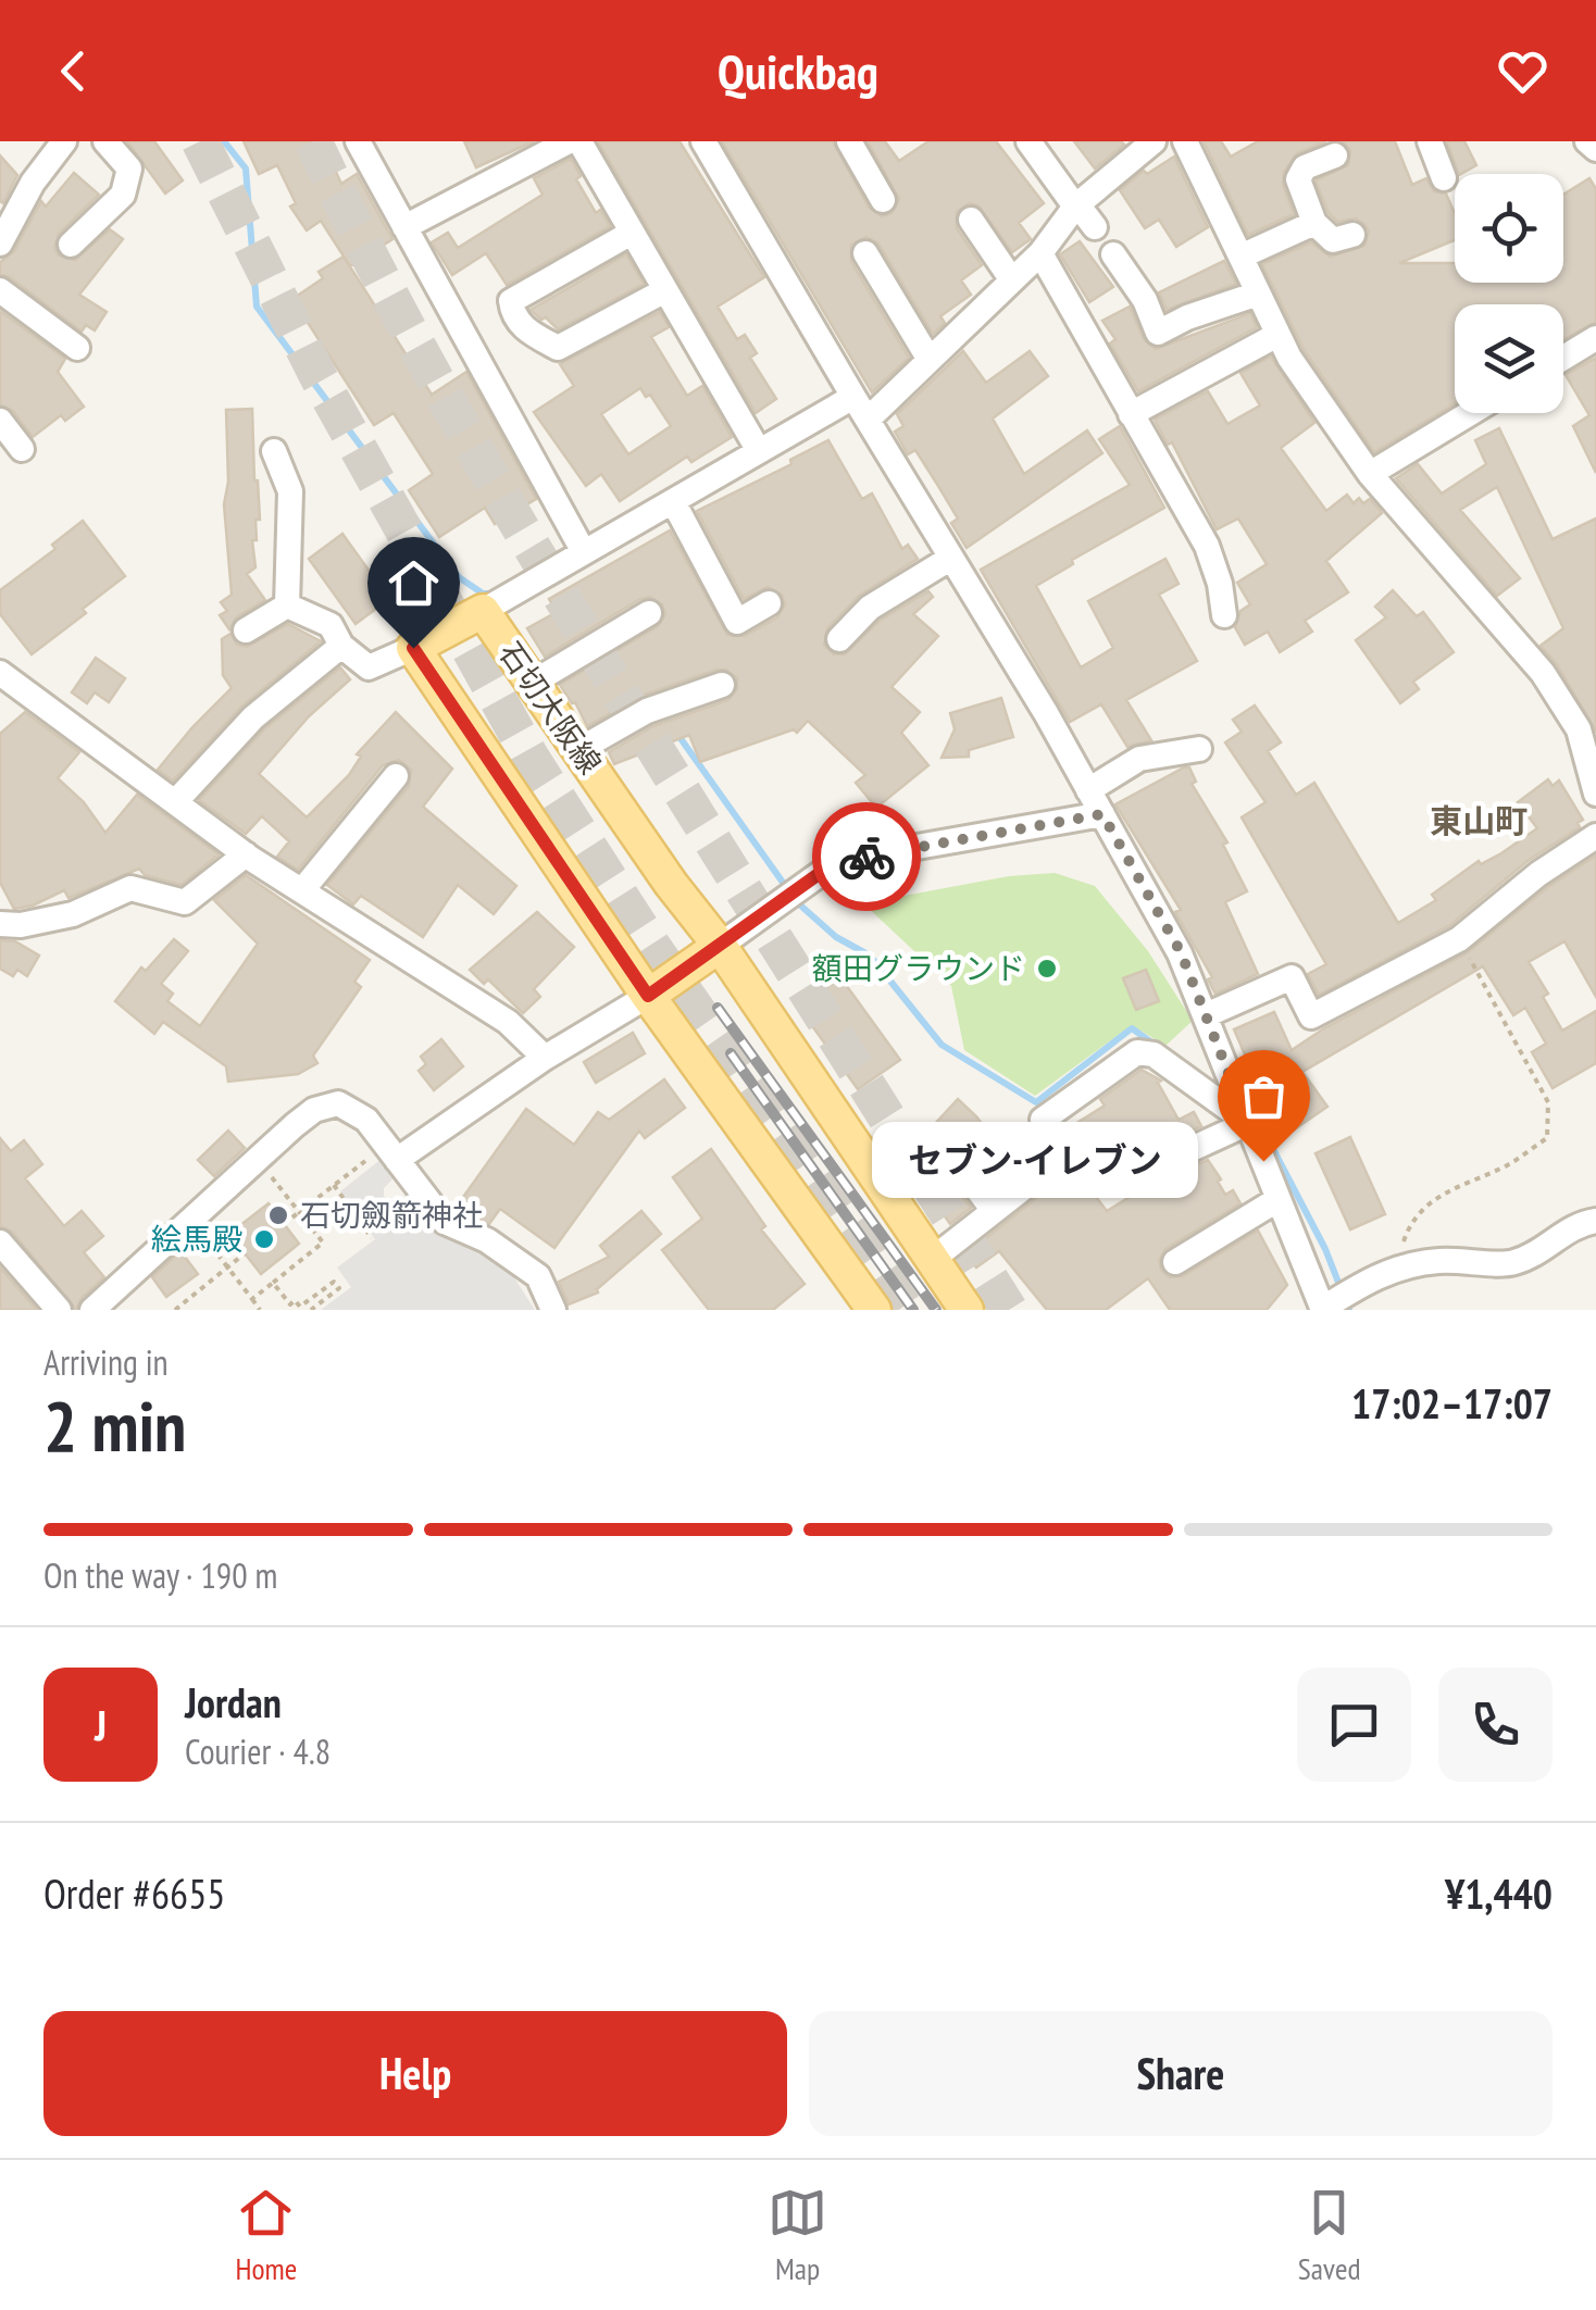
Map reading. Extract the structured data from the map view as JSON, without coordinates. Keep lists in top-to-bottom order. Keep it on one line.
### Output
{"streets":{"main road":["石切大阪線"]},"districts":["東山町"],"places":["額田グラウンド","セブン-イレブン","石切劔箭神社","絵馬殿"],"page":{"header":"Quickbag","bubble":"セブン-イレブン","heading":["2 min","Arriving in","17:02–17:07"],"panel":["Jordan","Courier · 4.8","Order #6655","¥1,440"],"bar":"On the way · 190 m","round":"J","buttons":["Help","Share"],"tabs":["Home","Map","Saved"]}}
